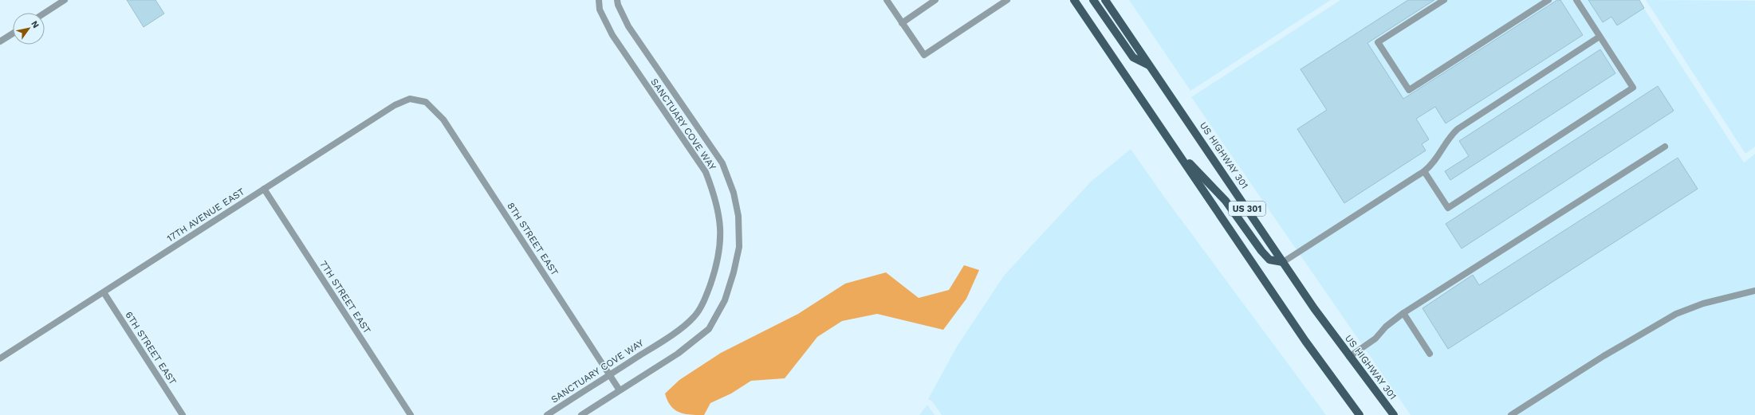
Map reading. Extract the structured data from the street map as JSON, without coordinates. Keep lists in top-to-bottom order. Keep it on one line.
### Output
{"streets":{"main road":["US HIGHWAY 301","US 301"],"street":["SANCTUARY COVE WAY","17TH AVENUE EAST","8TH STREET EAST","7TH STREET EAST","6TH STREET EAST"]},"crossings":[["SANCTUARY COVE WAY","8TH STREET EAST"],["17TH AVENUE EAST","8TH STREET EAST"],["17TH AVENUE EAST","7TH STREET EAST"],["17TH AVENUE EAST","6TH STREET EAST"]],"north":"top right"}
